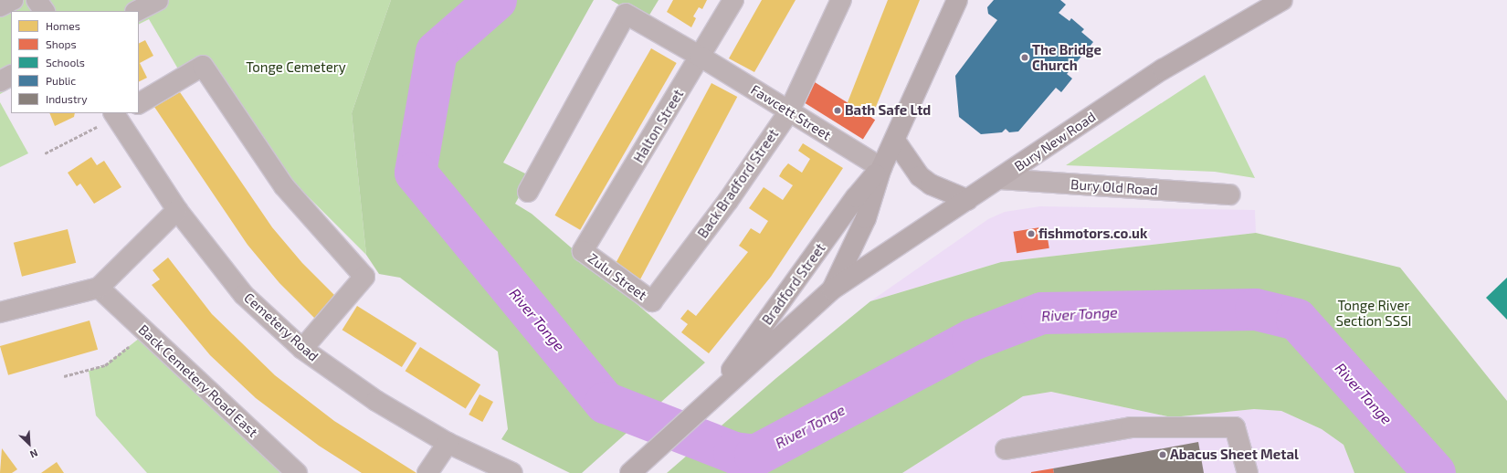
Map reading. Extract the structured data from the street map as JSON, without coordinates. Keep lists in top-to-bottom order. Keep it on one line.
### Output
{"streets":{"main road":["Bury New Road","Bradford Street"],"street":["Fawcett Street","Halton Street","Back Bradford Street","Bury Old Road","Zulu Street","Cemetery Road","Back Cemetery Road East"]},"crossings":[["Fawcett Street","Halton Street"],["Fawcett Street","Back Bradford Street"],["Fawcett Street","Bradford Street"],["Halton Street","Zulu Street"],["Bury New Road","Bury Old Road"],["Bury New Road","Bradford Street"],["Back Bradford Street","Zulu Street"]],"water":["River Tonge"],"parks":["Tonge Cemetery","Tonge River Section SSSI"],"places":["The Bridge Church","Bath Safe Ltd","fishmotors.co.uk","Abacus Sheet Metal"],"legend":["Homes","Shops","Schools","Public","Industry"],"north":"bottom right"}
